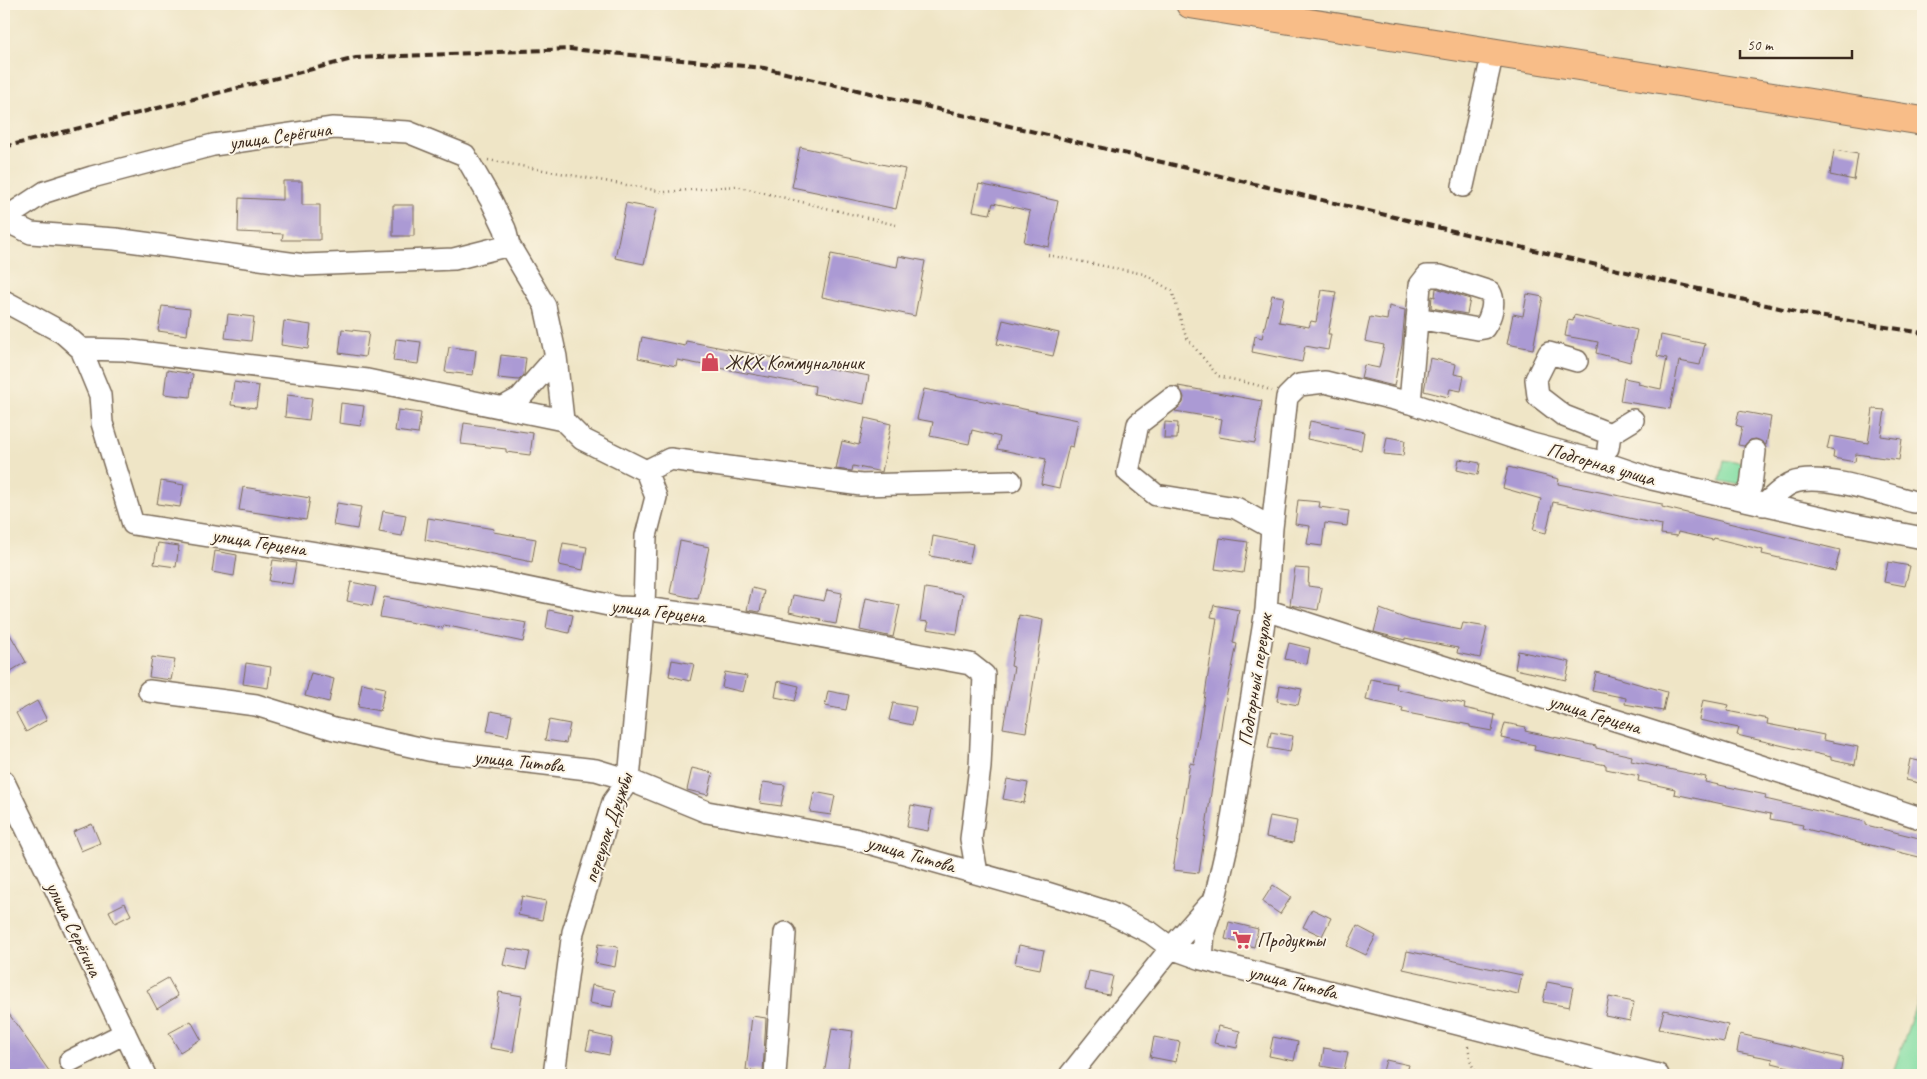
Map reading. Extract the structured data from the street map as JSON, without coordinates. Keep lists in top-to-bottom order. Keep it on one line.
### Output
{"streets":{"street":["улица Серёгина","Подгорная улица","улица Герцена","Подгорный переулок","улица Титова","переулок Дружбы"]},"crossings":[["Подгорная улица","Подгорный переулок"],["улица Герцена","Подгорный переулок"],["улица Герцена","улица Титова"],["улица Герцена","переулок Дружбы"],["Подгорный переулок","улица Титова"],["улица Титова","переулок Дружбы"]],"places":{"shop":["ЖКХ Коммунальник"],"supermarket":["Продукты"]},"scale_bar":"50 m"}
